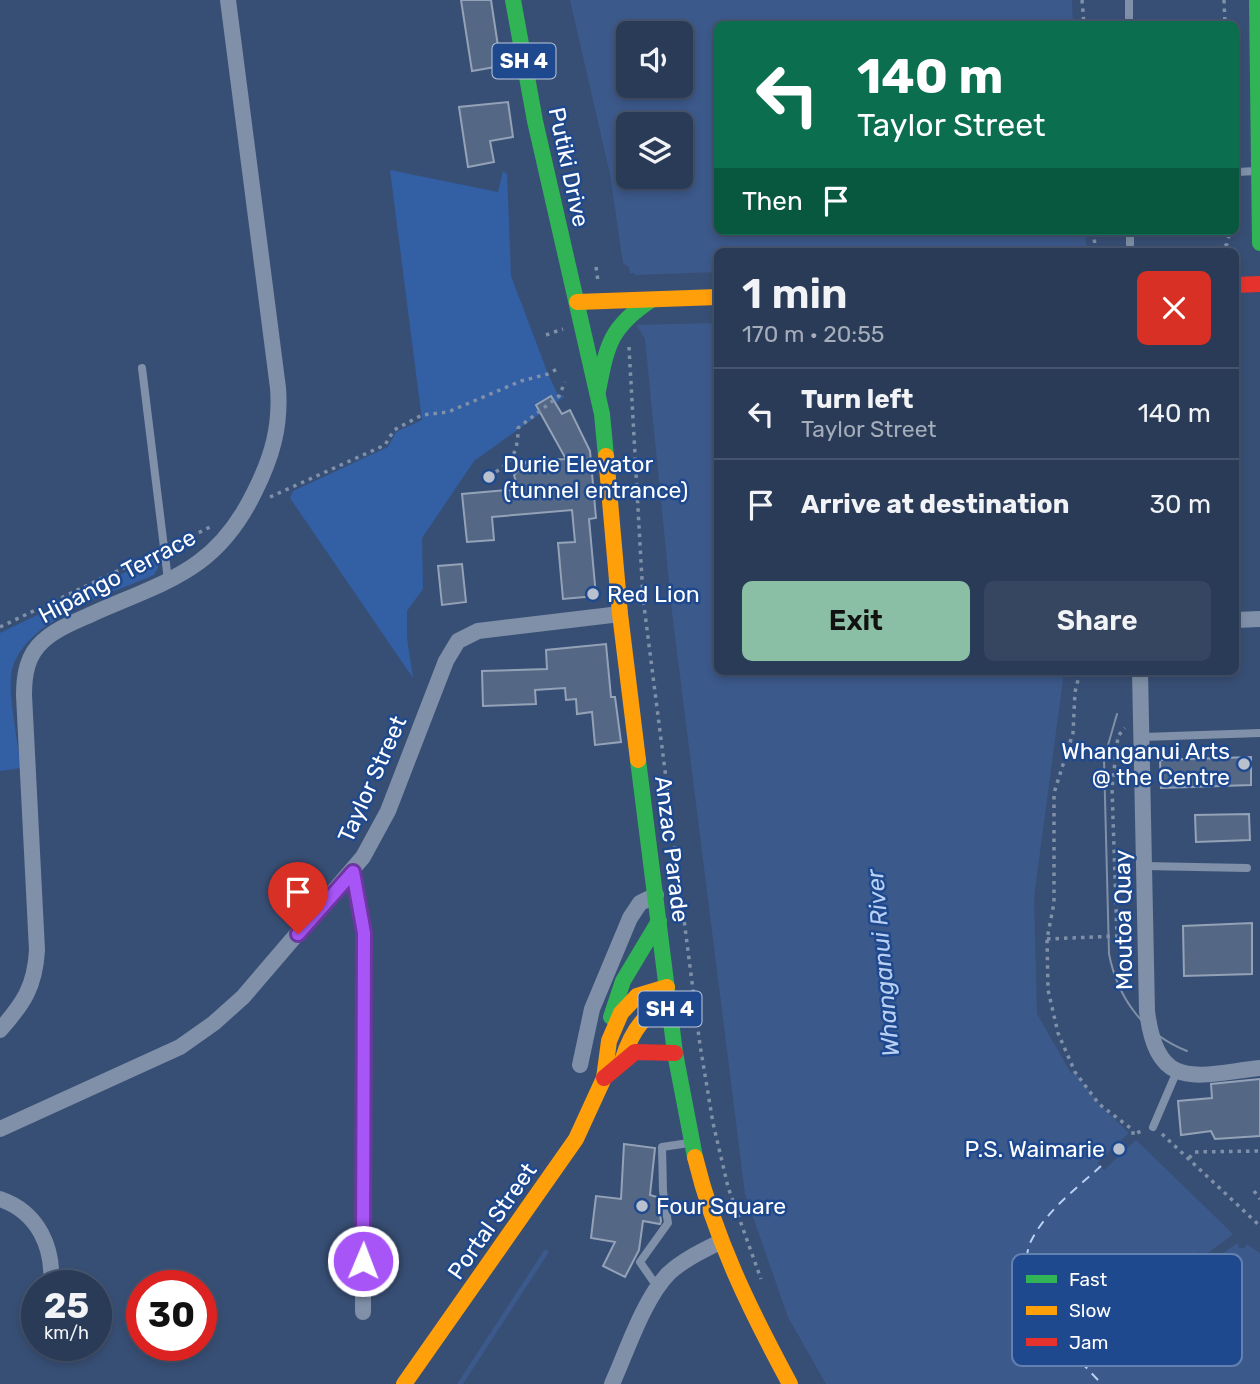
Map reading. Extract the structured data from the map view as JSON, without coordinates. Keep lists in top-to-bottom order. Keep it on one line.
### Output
{"streets":{"main road":["SH 4","Putiki Drive","Anzac Parade","Portal Street"],"street":["Hipango Terrace","Taylor Street","Moutoa Quay"]},"crossings":[["Putiki Drive","Anzac Parade"],["Taylor Street","Anzac Parade"],["Anzac Parade","Portal Street"]],"water":["Whanganui River"],"places":["Durie Elevator (tunnel entrance)","Red Lion","Whanganui Arts @ the Centre","P.S. Waimarie","Four Square"],"legend":["Fast","Slow","Jam"],"page":{"turn":["140 m","Taylor Street"],"then":"Then","heading":["1 min","170 m · 20:55"],"list":[{"name":"Turn left","note":"Taylor Street","value":"140 m"},{"name":"Arrive at destination","value":"30 m"}],"buttons":["Exit","Share"],"speed":"25 km/h","limit":"30"}}
